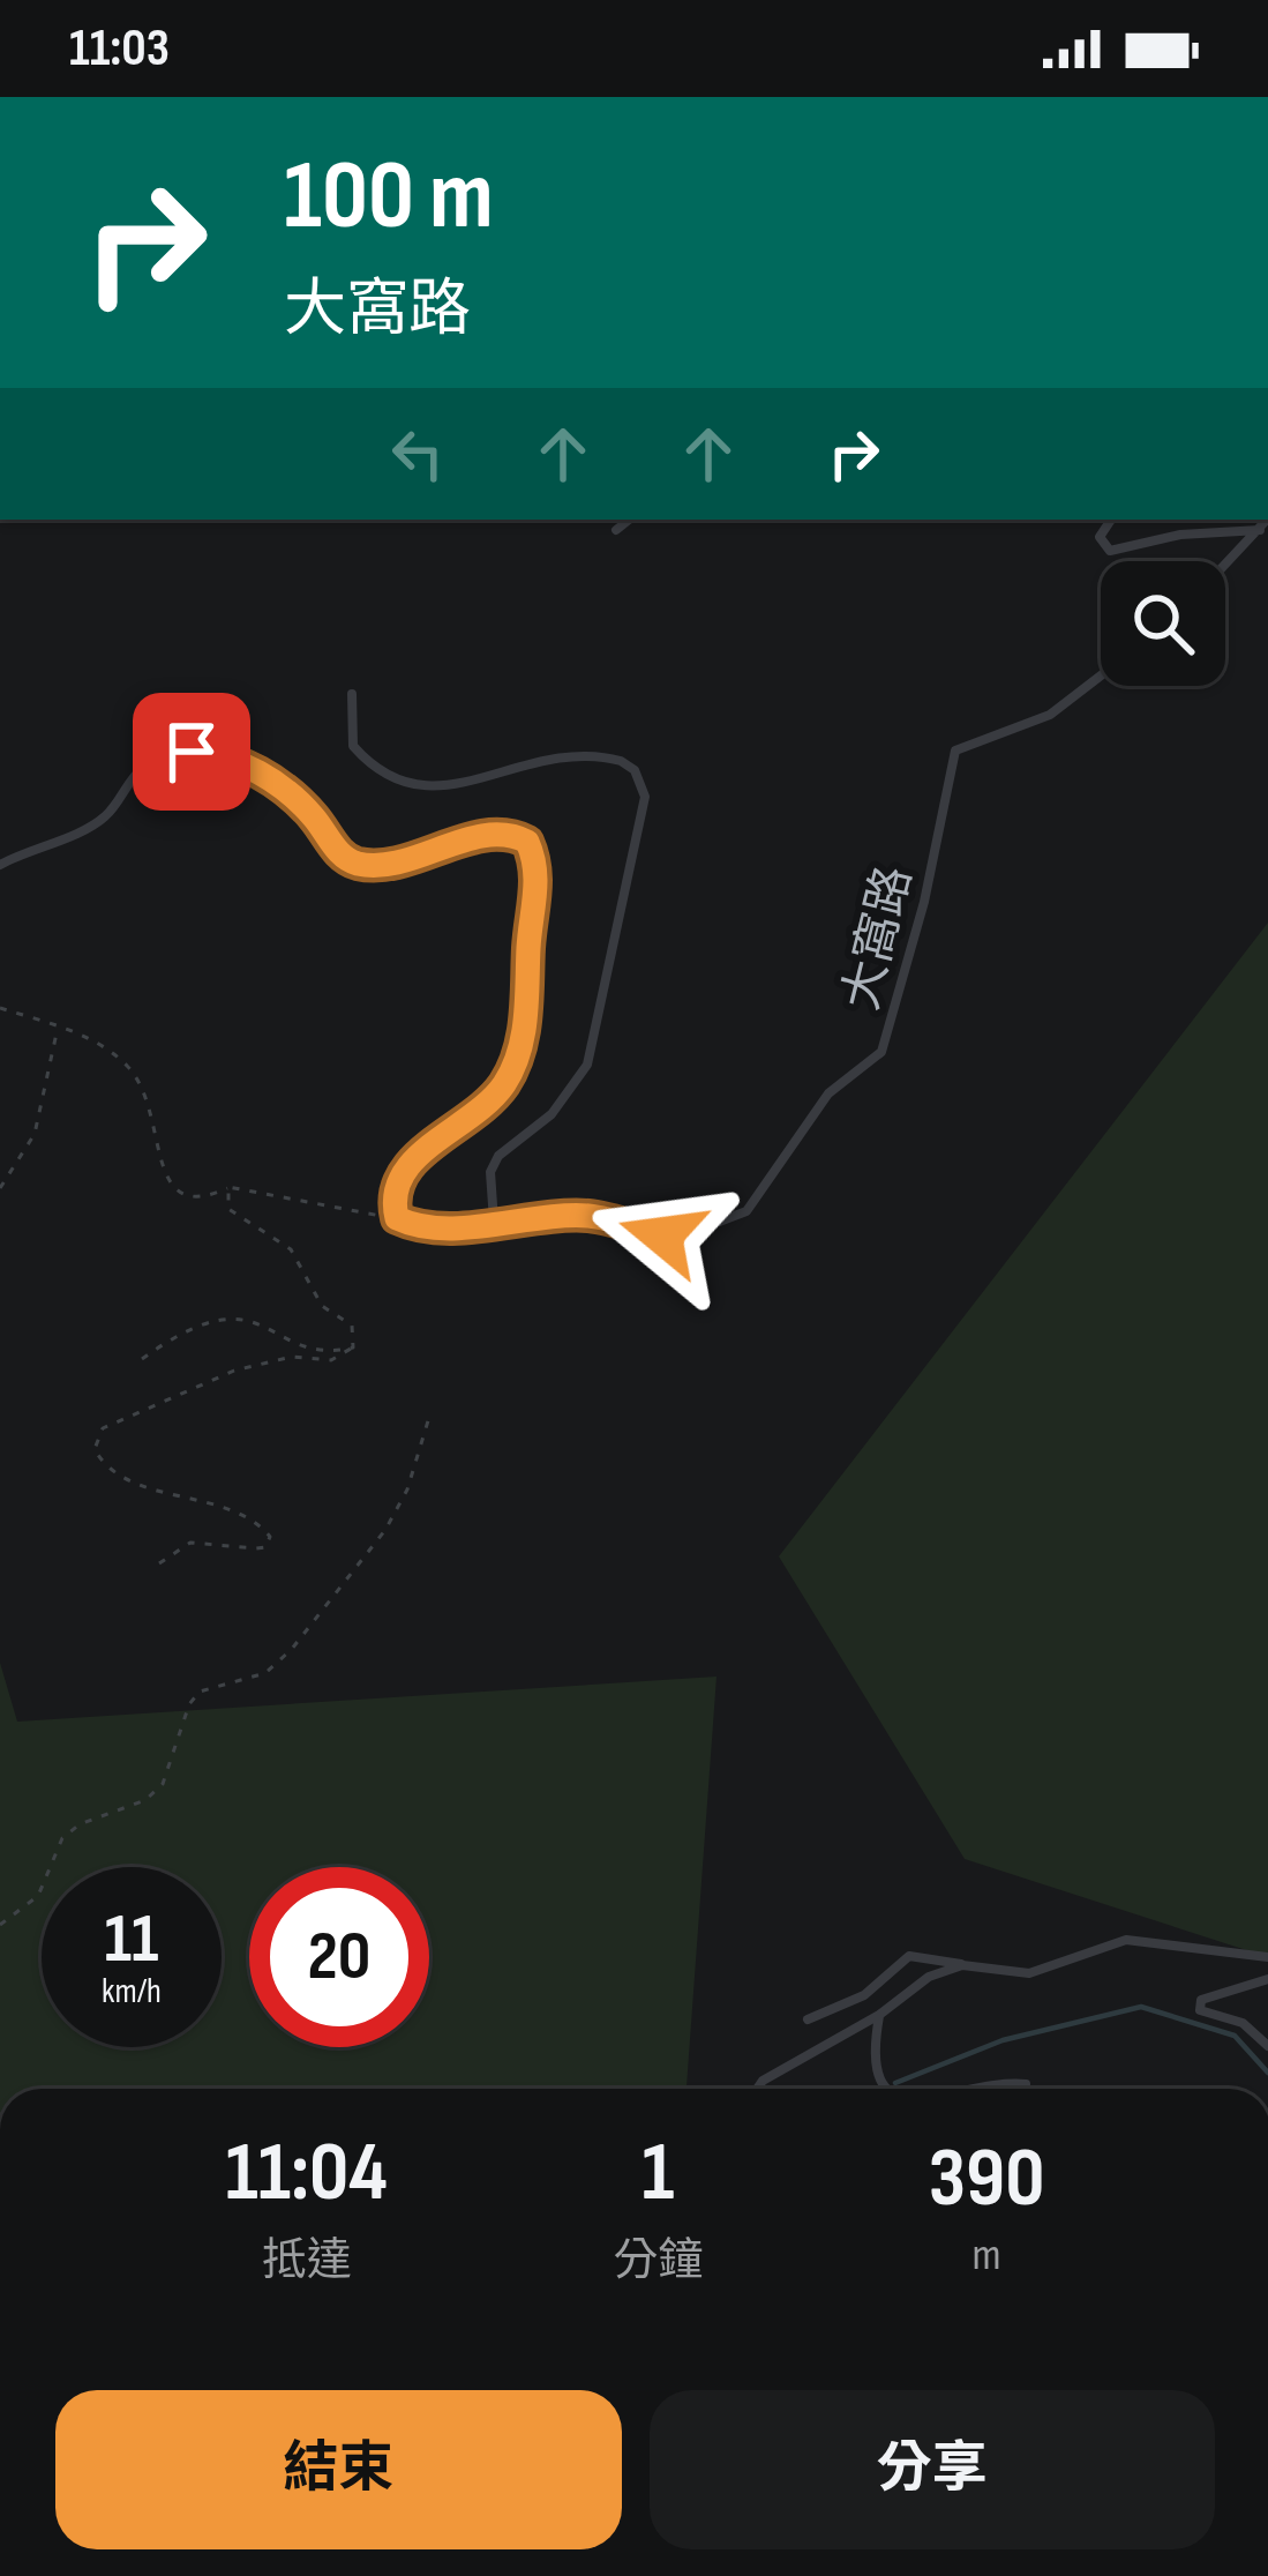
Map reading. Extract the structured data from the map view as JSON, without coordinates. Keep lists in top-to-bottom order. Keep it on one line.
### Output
{"streets":{"lane":["大窩路"]},"page":{"status":"11:03","turn":["100 m","大窩路"],"speed":"11 km/h","limit":"20","eta":["11:04","抵達","1","分鐘","390","m"],"buttons":["結束","分享"]}}
